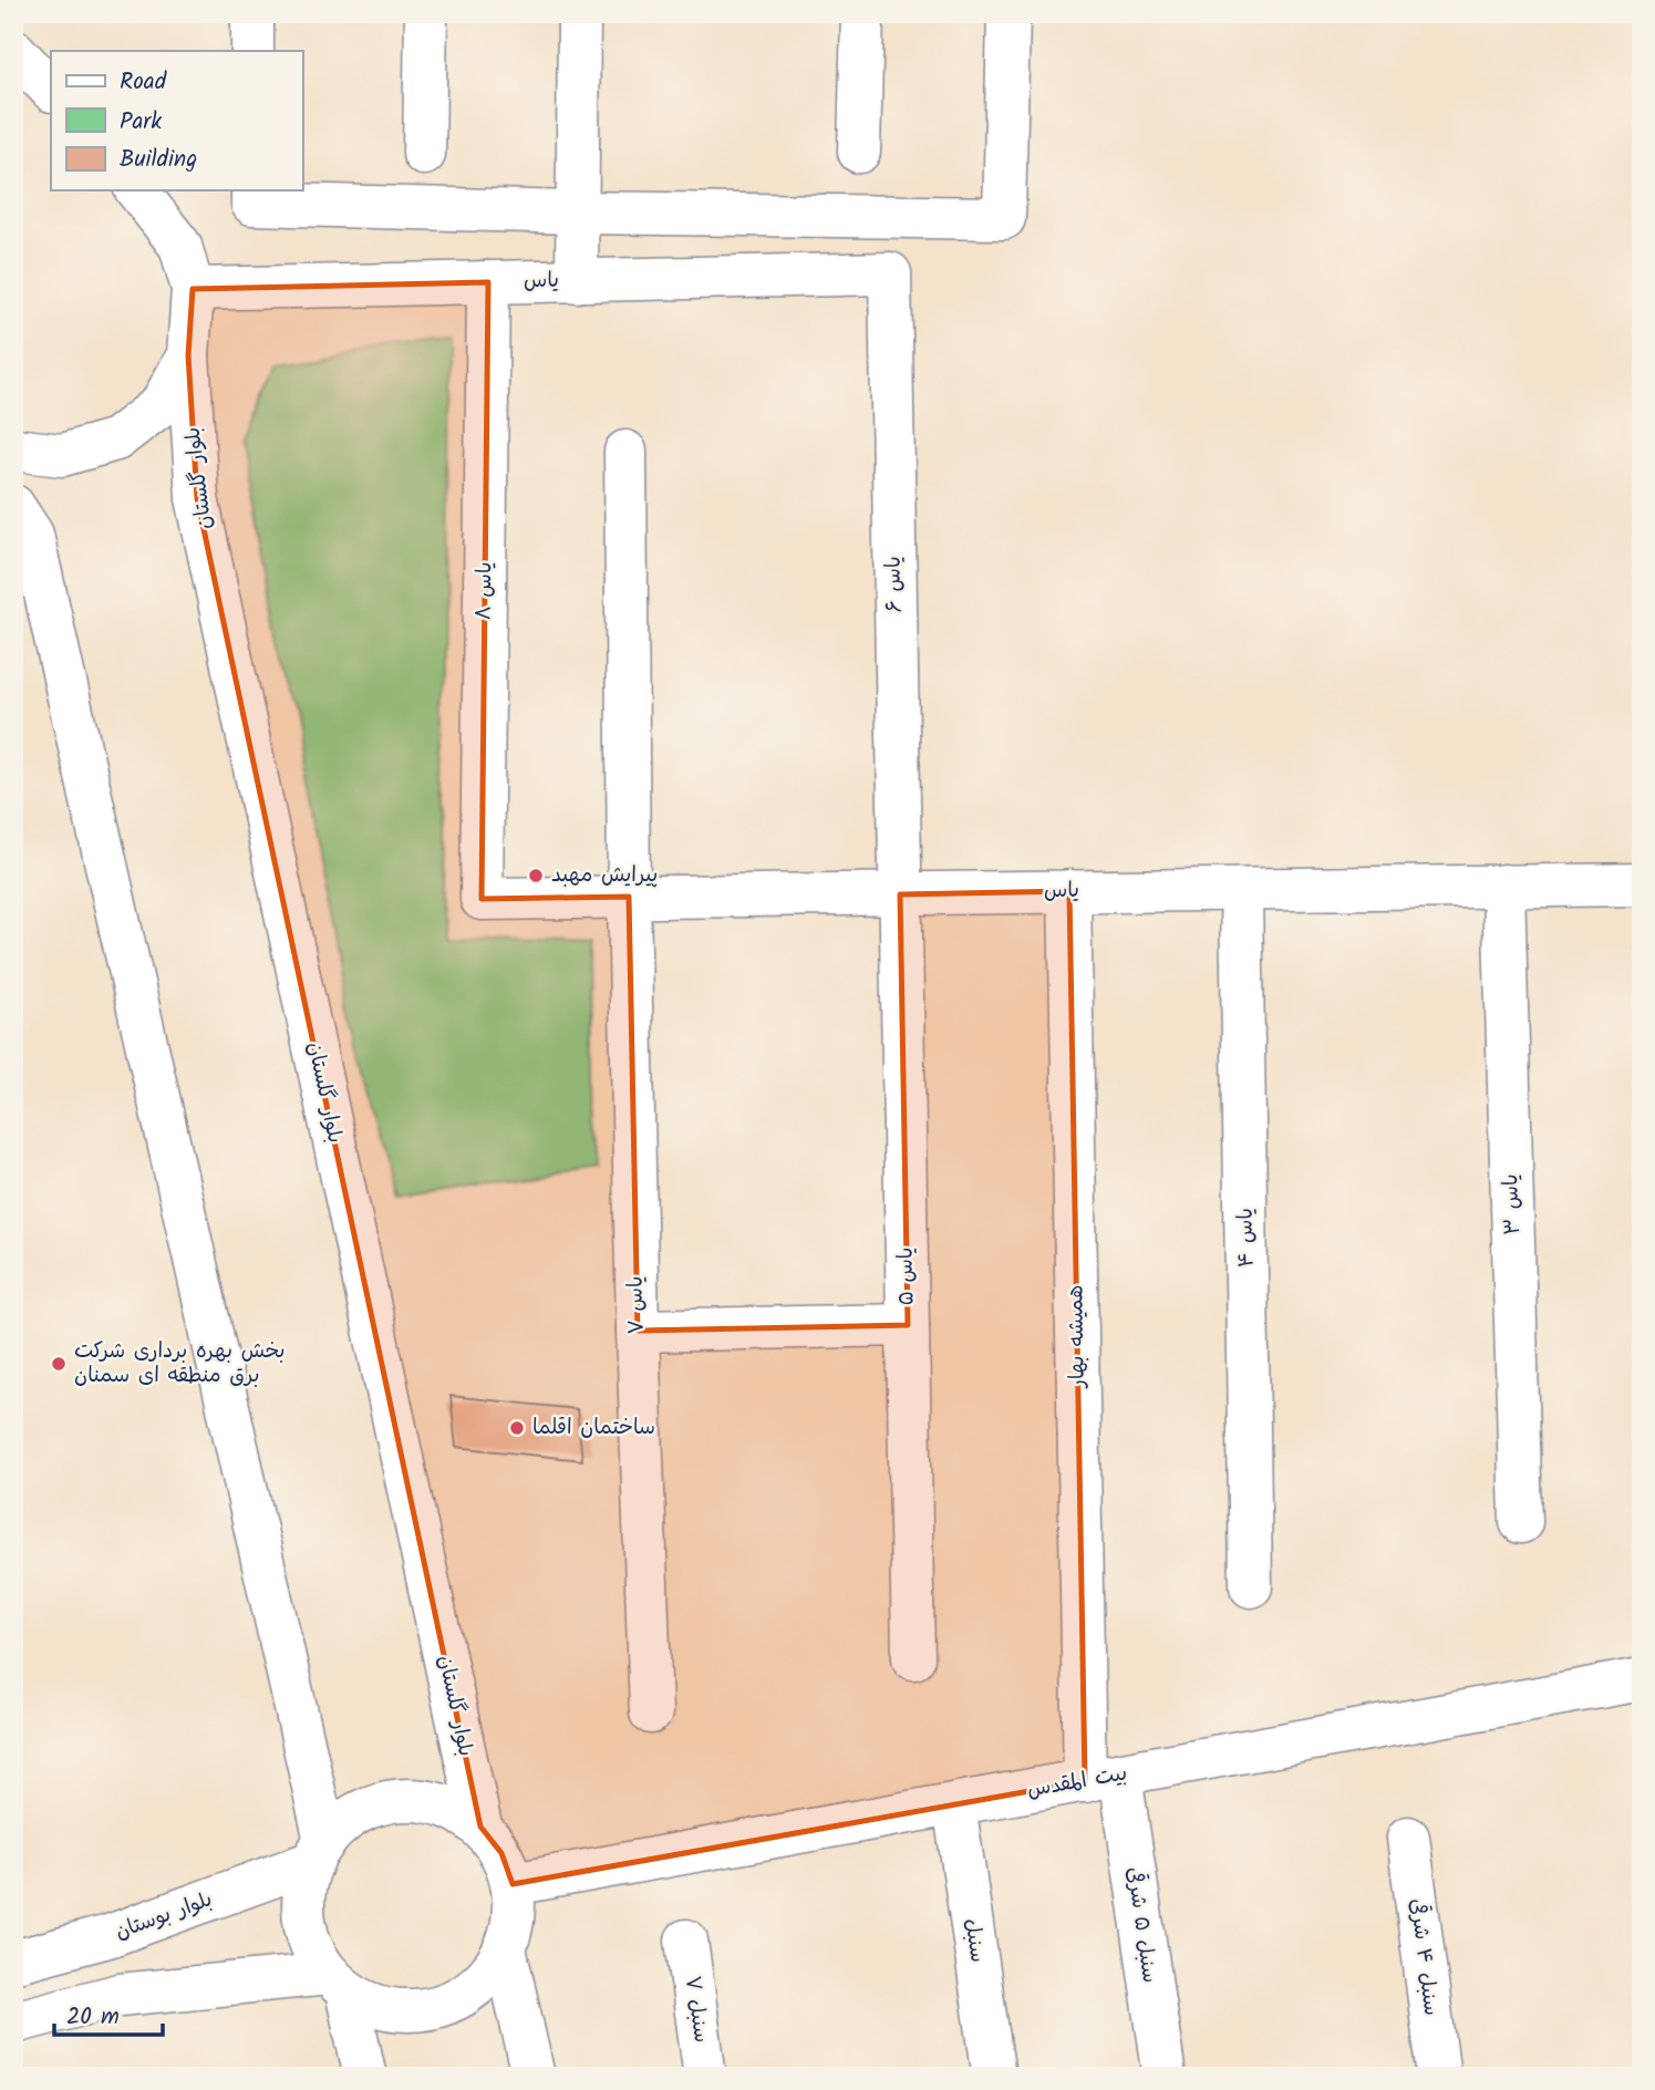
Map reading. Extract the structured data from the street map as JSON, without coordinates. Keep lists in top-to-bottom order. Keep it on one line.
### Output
{"streets":{"street":["یاس","بلوار گلستان","یاس ۶","یاس ۸","یاس ۳","یاس ۴","یاس ۵","یاس ۷","همیشه بهار","بیت المقدس","بلوار بوستان","سنبل ۵ شرقی","سنبل","سنبل ۴ شرقی","سنبل ۷"]},"crossings":[["یاس","بلوار گلستان"],["یاس","یاس ۶"],["یاس","یاس ۸"],["یاس","یاس ۳"],["یاس","یاس ۴"],["یاس","یاس ۵"],["یاس","یاس ۷"],["یاس","همیشه بهار"],["بلوار گلستان","بیت المقدس"],["بلوار گلستان","بلوار بوستان"],["یاس ۶","یاس ۵"],["همیشه بهار","بیت المقدس"],["همیشه بهار","سنبل ۵ شرقی"],["بیت المقدس","بلوار بوستان"],["بیت المقدس","سنبل ۵ شرقی"],["بیت المقدس","سنبل"]],"places":["پیرایش مهبد","بخش بهره برداری شرکت برق منطقه ای سمنان","ساختمان اقلما"],"legend":["Road","Park","Building"],"scale_bar":"20 m"}
